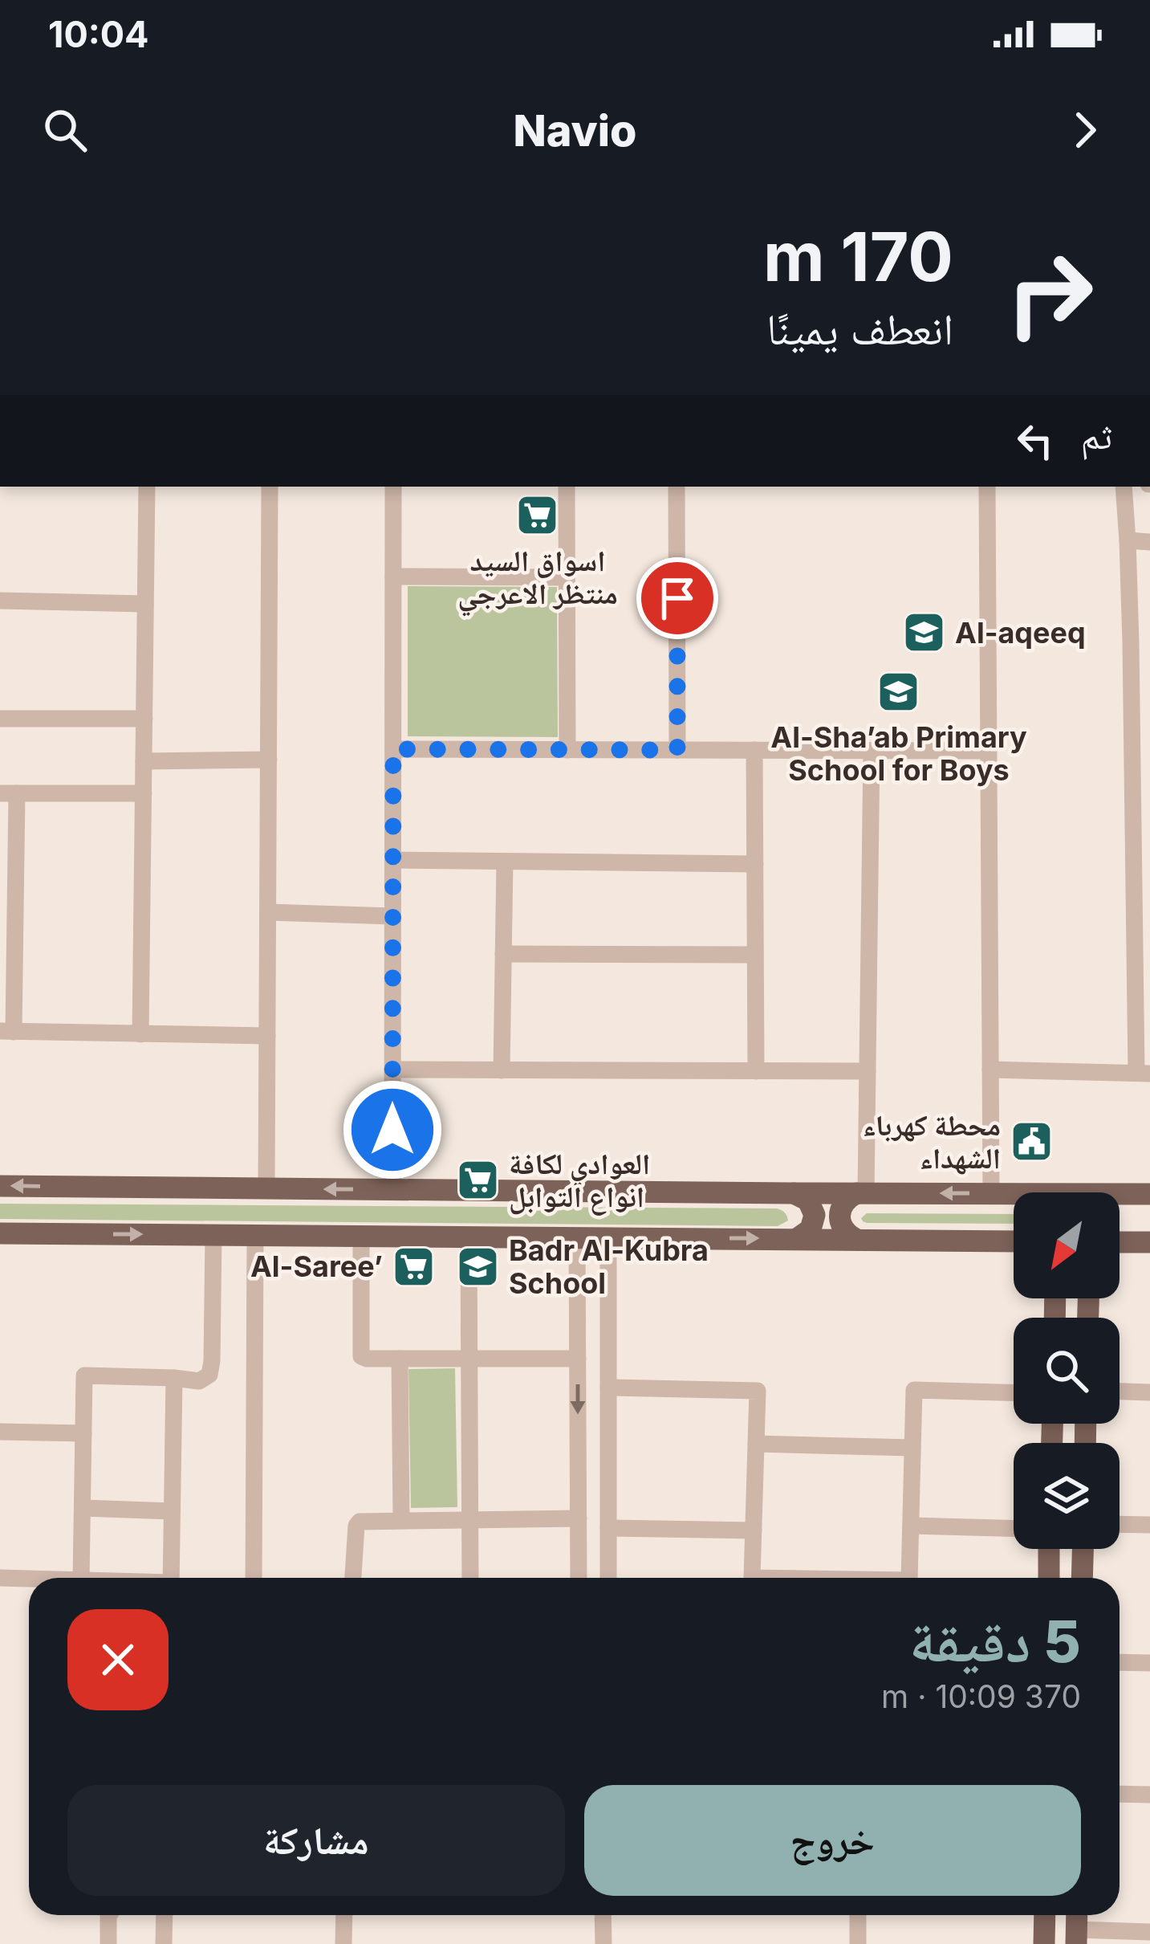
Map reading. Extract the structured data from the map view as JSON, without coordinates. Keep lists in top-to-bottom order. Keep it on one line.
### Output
{"places":{"supermarket":["اسواق السيد منتظر الاعرجي","العوادي لكافة انواع التوابل","Al-Saree’"],"school or university":["Al-aqeeq","Al-Sha’ab Primary School for Boys","Badr Al-Kubra School"],"public building":["محطة كهرباء الشهداء"]},"north":"bottom left","page":{"status":"10:04","header":"Navio","turn":["170 m","انعطف يمينًا"],"then":"ثم","heading":["5 دقيقة","370 m · 10:09"],"buttons":["خروج","مشاركة"]}}
